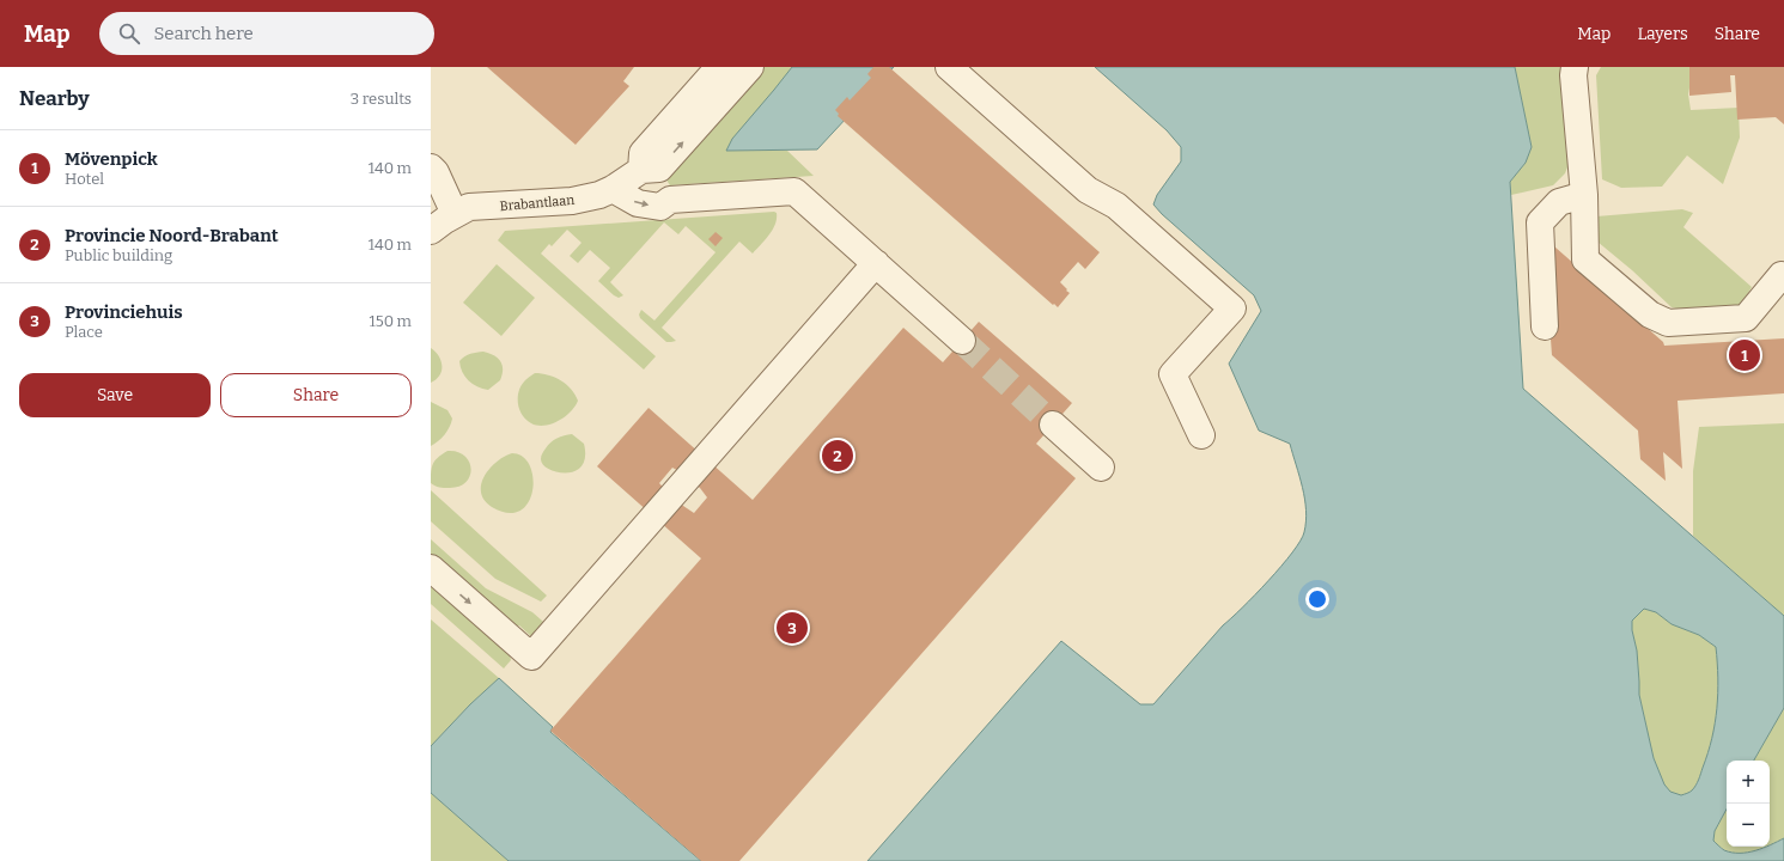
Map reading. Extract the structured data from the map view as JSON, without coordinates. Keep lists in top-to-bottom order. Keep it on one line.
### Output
{"streets":{"street":["Brabantlaan"]},"page":{"header":"Map","search":"Search here","nav":["Map","Layers","Share"],"heading":["Nearby","3 results"],"list":[{"mark":"1","name":"Mövenpick","note":"Hotel","value":"140 m"},{"mark":"2","name":"Provincie Noord-Brabant","note":"Public building","value":"140 m"},{"mark":"3","name":"Provinciehuis","note":"Place","value":"150 m"}],"pins":["1","2","3"],"buttons":["Save","Share"],"map_buttons":["+","−"]}}
